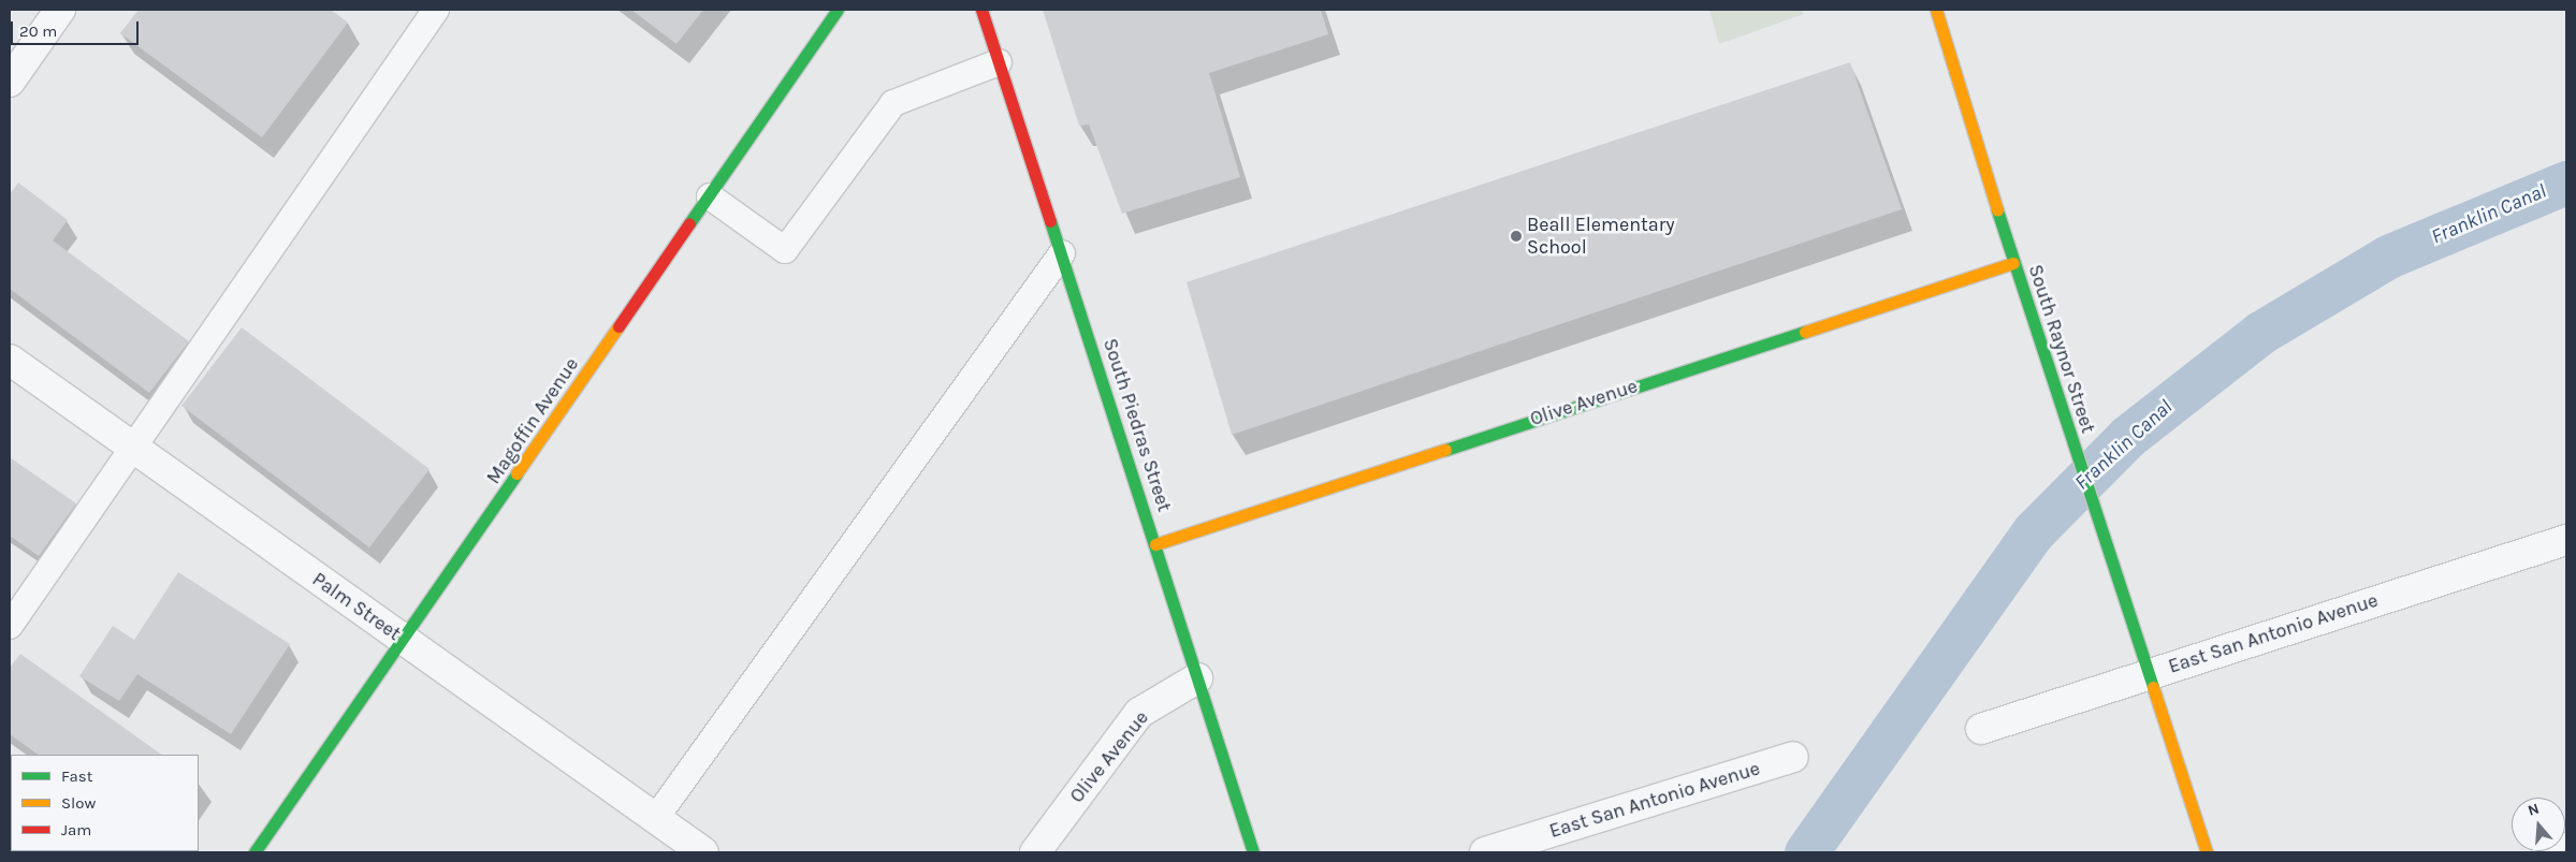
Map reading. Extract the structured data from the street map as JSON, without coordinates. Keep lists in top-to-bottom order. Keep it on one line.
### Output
{"streets":{"street":["South Raynor Street","Olive Avenue","Magoffin Avenue","South Piedras Street","Palm Street","East San Antonio Avenue"]},"crossings":[["South Raynor Street","Olive Avenue"],["South Raynor Street","East San Antonio Avenue"],["Olive Avenue","South Piedras Street"],["Magoffin Avenue","Palm Street"]],"water":["Franklin Canal"],"places":["Beall Elementary School"],"legend":["Fast","Slow","Jam"],"scale_bar":"20 m","north":"top"}
